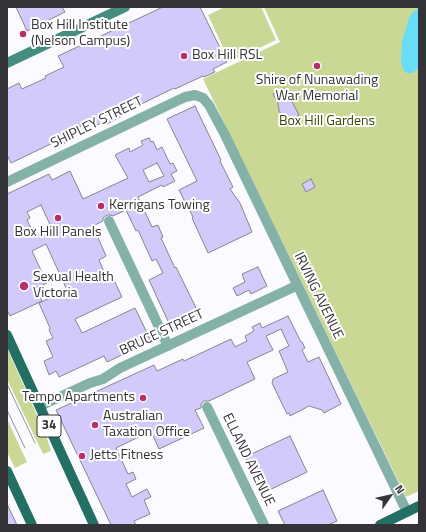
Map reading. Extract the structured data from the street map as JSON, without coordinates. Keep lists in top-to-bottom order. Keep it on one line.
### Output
{"streets":{"main road":["34"],"street":["SHIPLEY STREET","IRVING AVENUE","BRUCE STREET","ELLAND AVENUE"]},"crossings":[["SHIPLEY STREET","IRVING AVENUE"],["IRVING AVENUE","BRUCE STREET"],["BRUCE STREET","34"]],"parks":["Box Hill Gardens"],"places":["Box Hill Institute (Nelson Campus)","Box Hill RSL","Shire of Nunawading War Memorial","Kerrigans Towing","Box Hill Panels","Sexual Health Victoria","Tempo Apartments","Australian Taxation Office","Jetts Fitness"],"north":"top right"}
